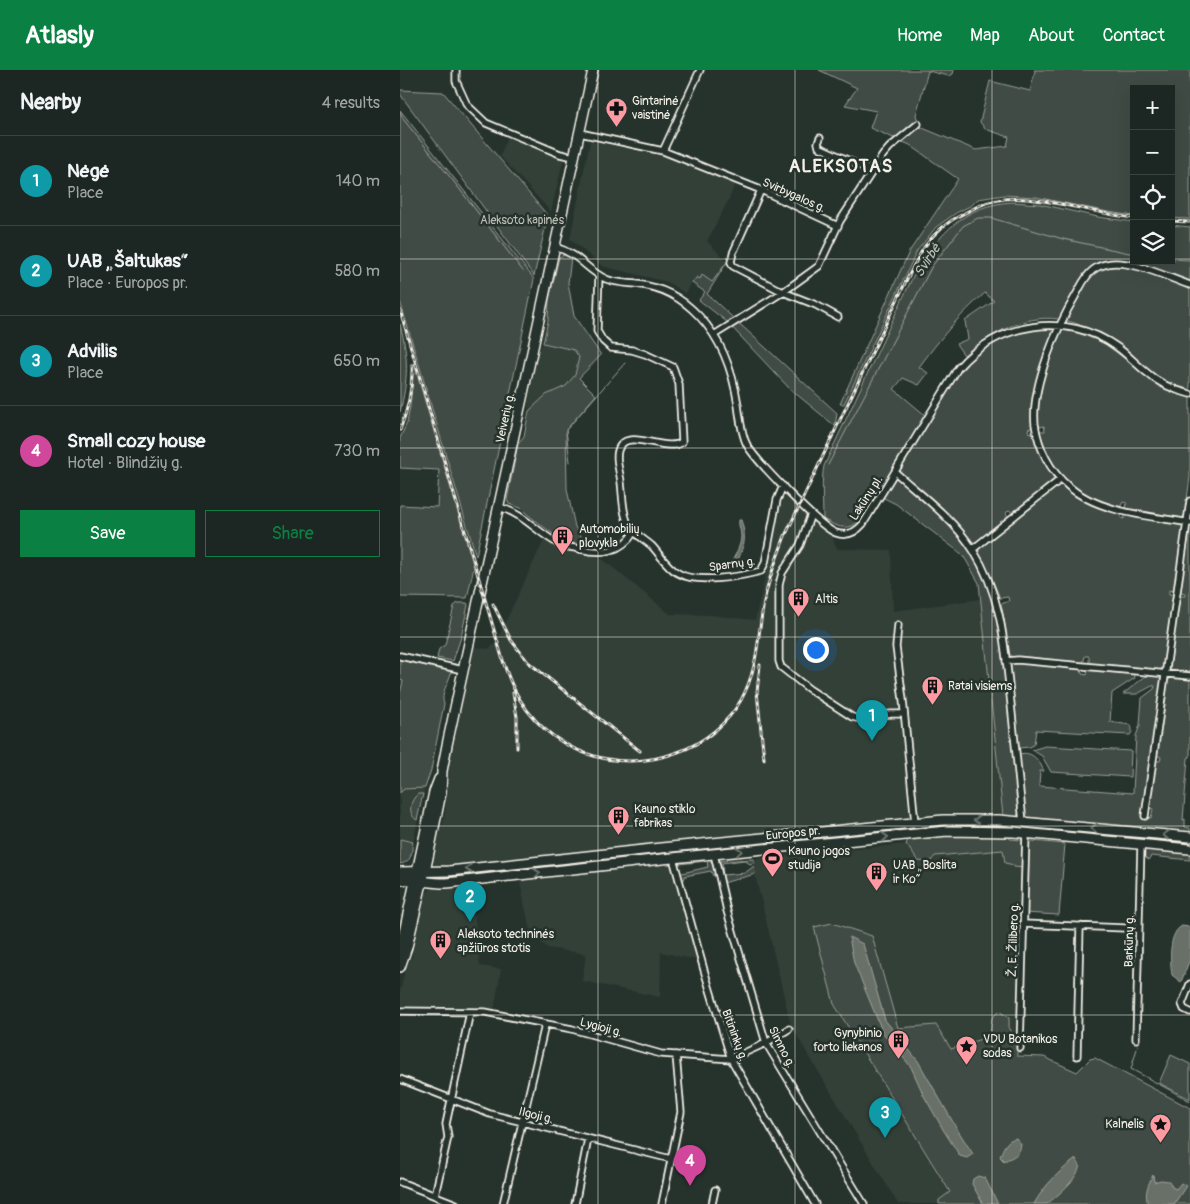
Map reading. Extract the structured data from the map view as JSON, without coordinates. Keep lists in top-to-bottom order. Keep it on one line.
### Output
{"streets":{"main road":["Veiverių g.","Europos pr."],"street":["Svirbygalos g.","Lakūnų pl.","Sparnų g.","Ž. E. Žilibero g.","Barkūnų g.","Lygioji g.","Bitininkų g.","Simno g.","Ilgoji g."]},"crossings":[["Svirbygalos g.","Veiverių g."],["Veiverių g.","Lakūnų pl."],["Veiverių g.","Europos pr."],["Lakūnų pl.","Sparnų g."],["Europos pr.","Ž. E. Žilibero g."],["Europos pr.","Barkūnų g."],["Europos pr.","Bitininkų g."],["Europos pr.","Simno g."],["Lygioji g.","Bitininkų g."],["Lygioji g.","Simno g."]],"districts":["ALEKSOTAS"],"water":["Svirbė"],"parks":["Aleksoto kapinės"],"places":{"pharmacy":["Gintarinė vaistinė"],"building":["Automobilių plovykla","Altis","Ratai visiems","Kauno stiklo fabrikas","UAB „Boslita ir Ko“","Aleksoto techninės apžiūros stotis","Gynybinio forto liekanos"],"sports":["Kauno jogos studija"],"place":["VDU Botanikos sodas","Kalnelis"]},"page":{"header":"Atlasly","nav":["Home","Map","About","Contact"],"heading":["Nearby","4 results"],"map_buttons":["+","−"],"list":[{"mark":"1","name":"Nėgė","note":"Place","value":"140 m"},{"mark":"2","name":"UAB „Šaltukas“","note":"Place · Europos pr.","value":"580 m"},{"mark":"3","name":"Advilis","note":"Place","value":"650 m"},{"mark":"4","name":"Small cozy house","note":"Hotel · Blindžių g.","value":"730 m"}],"buttons":["Save","Share"],"pins":["1","2","3","4"]}}
